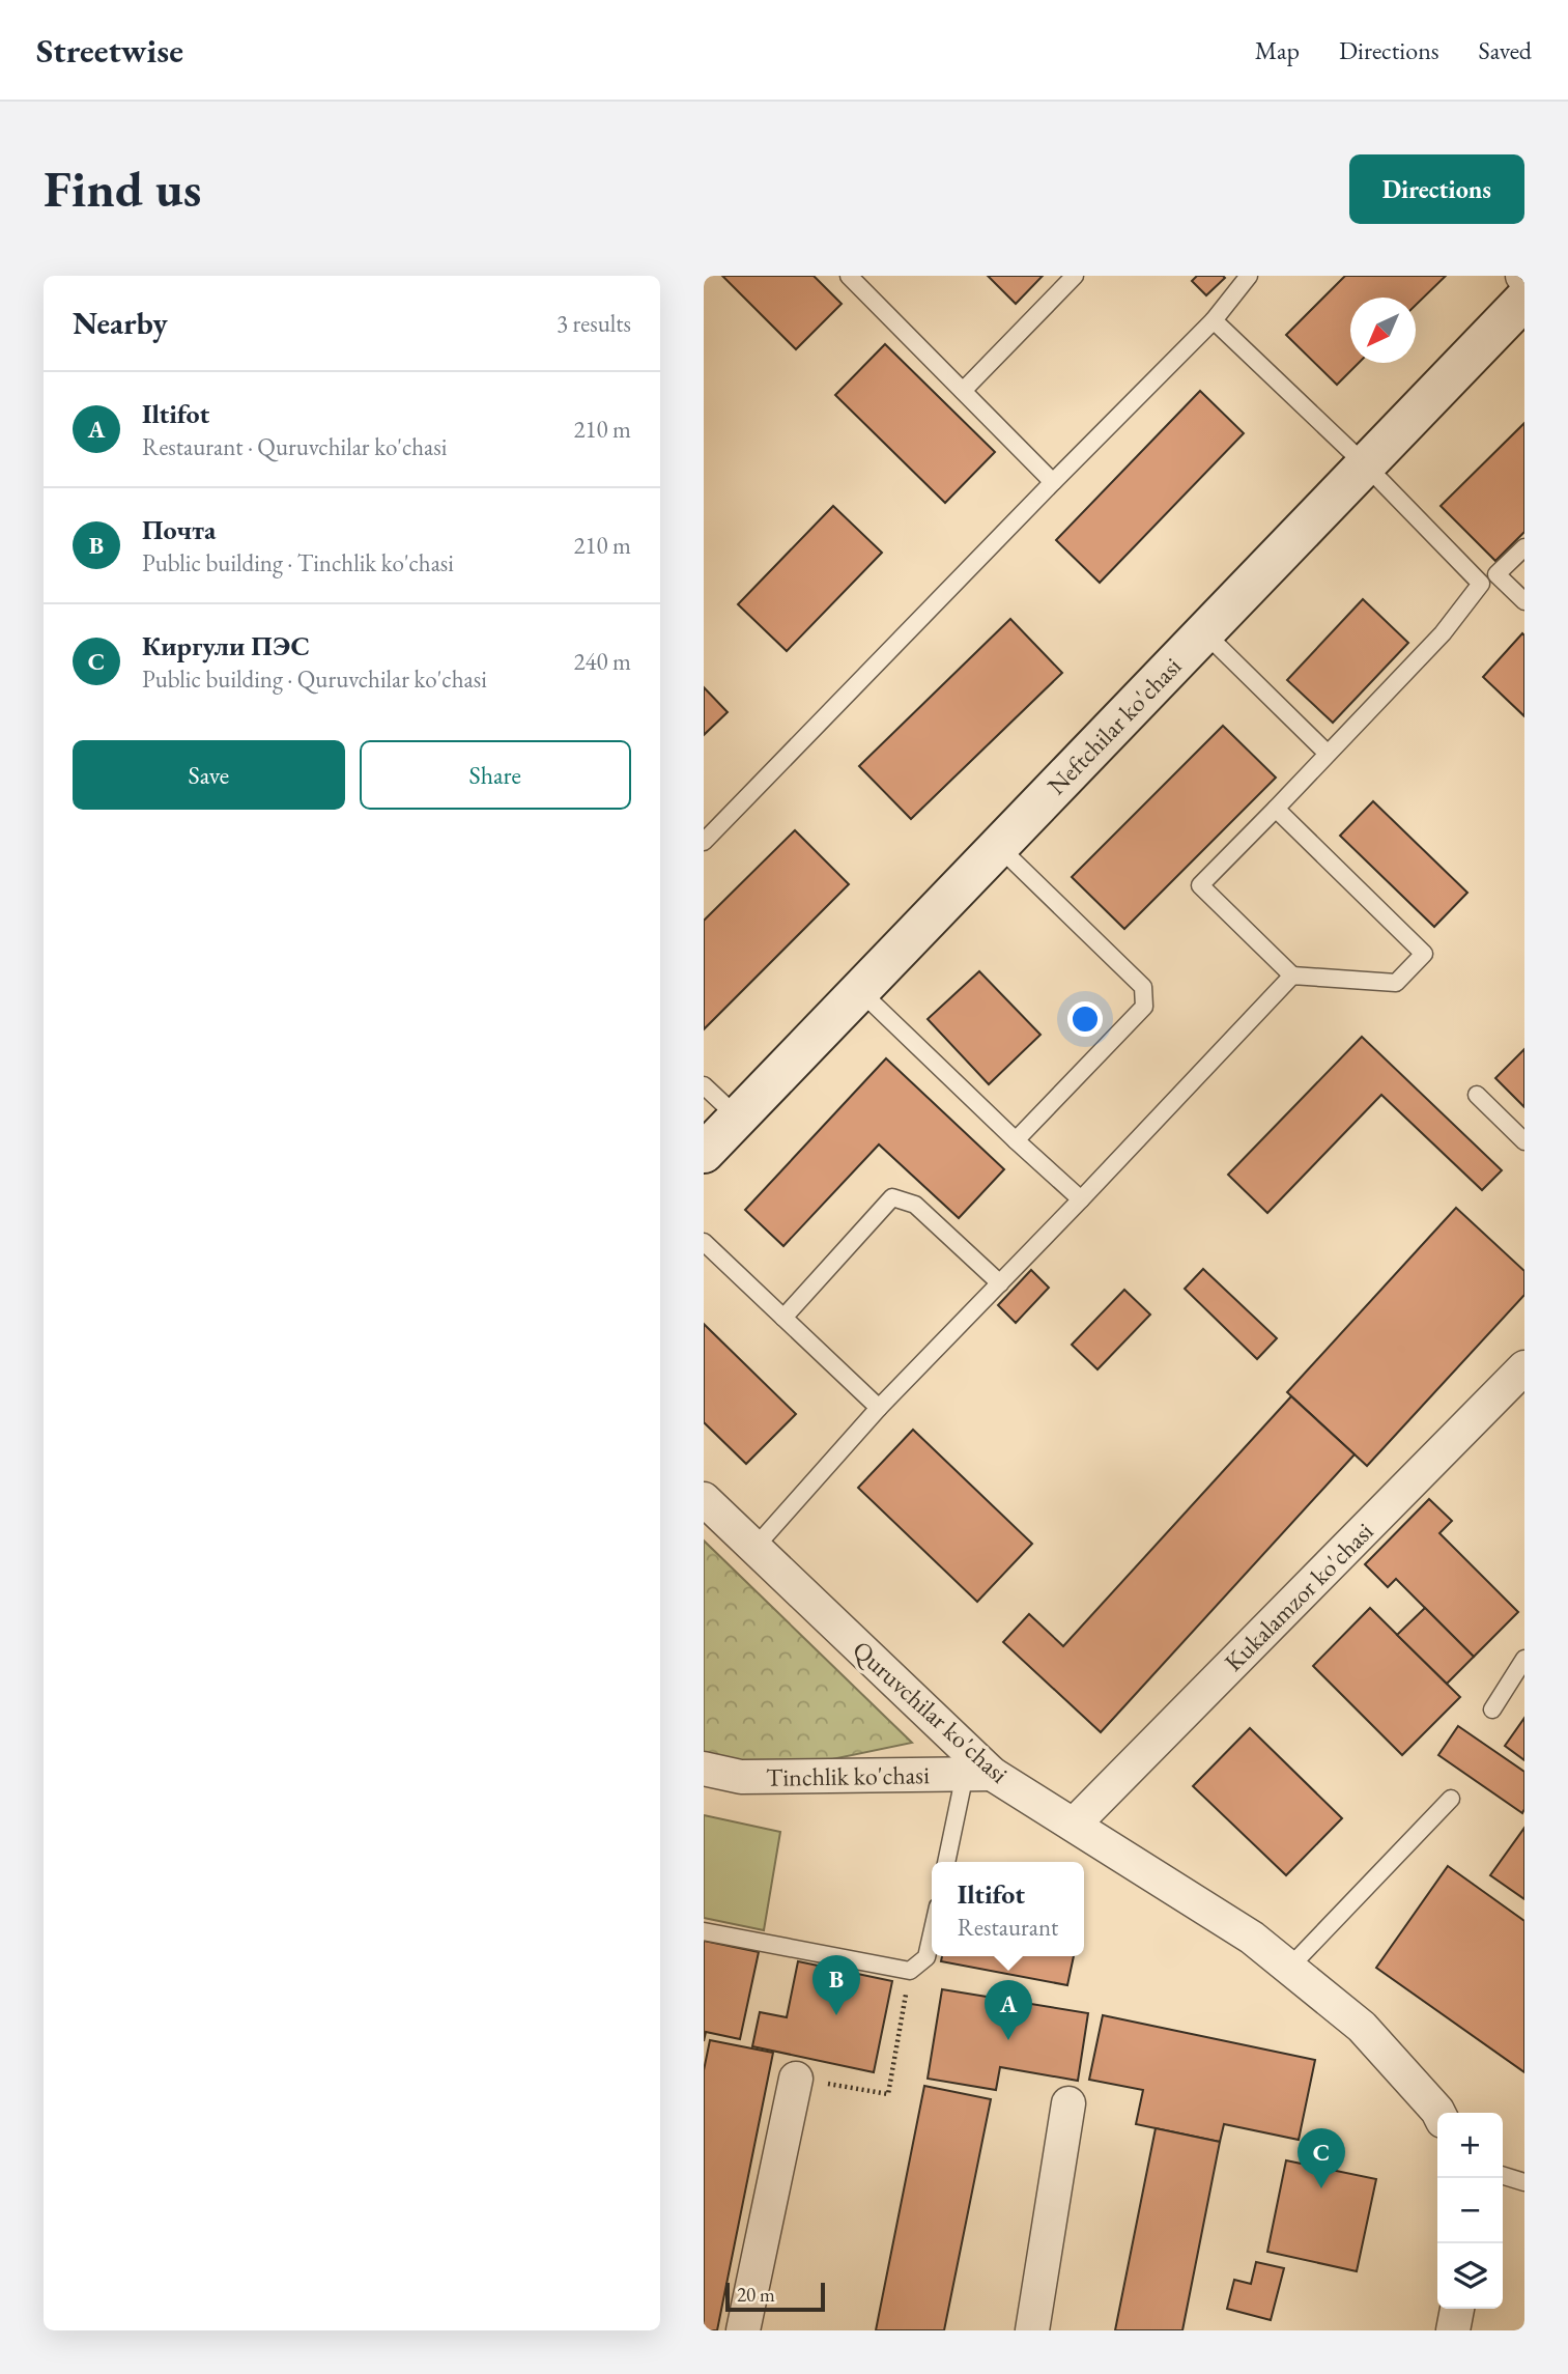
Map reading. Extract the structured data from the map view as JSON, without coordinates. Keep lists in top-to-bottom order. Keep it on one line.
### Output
{"streets":{"street":["Neftchilar ko'chasi","Kukalamzor ko'chasi","Quruvchilar ko'chasi","Tinchlik ko'chasi"]},"crossings":[["Kukalamzor ko'chasi","Quruvchilar ko'chasi"],["Quruvchilar ko'chasi","Tinchlik ko'chasi"]],"scale_bar":"20 m","north":"bottom left","page":{"header":"Streetwise","nav":["Map","Directions","Saved"],"buttons":["Directions",["Save","Share"]],"title":"Find us","heading":["Nearby","3 results"],"list":[{"mark":"A","name":"Iltifot","note":"Restaurant · Quruvchilar ko'chasi","value":"210 m"},{"mark":"B","name":"Почта","note":"Public building · Tinchlik ko'chasi","value":"210 m"},{"mark":"C","name":"Киргули ПЭС","note":"Public building · Quruvchilar ko'chasi","value":"240 m"}],"popup":["Iltifot","Restaurant"],"pins":["B","A","C"],"map_buttons":["+","−"],"scale":"20 m"}}
